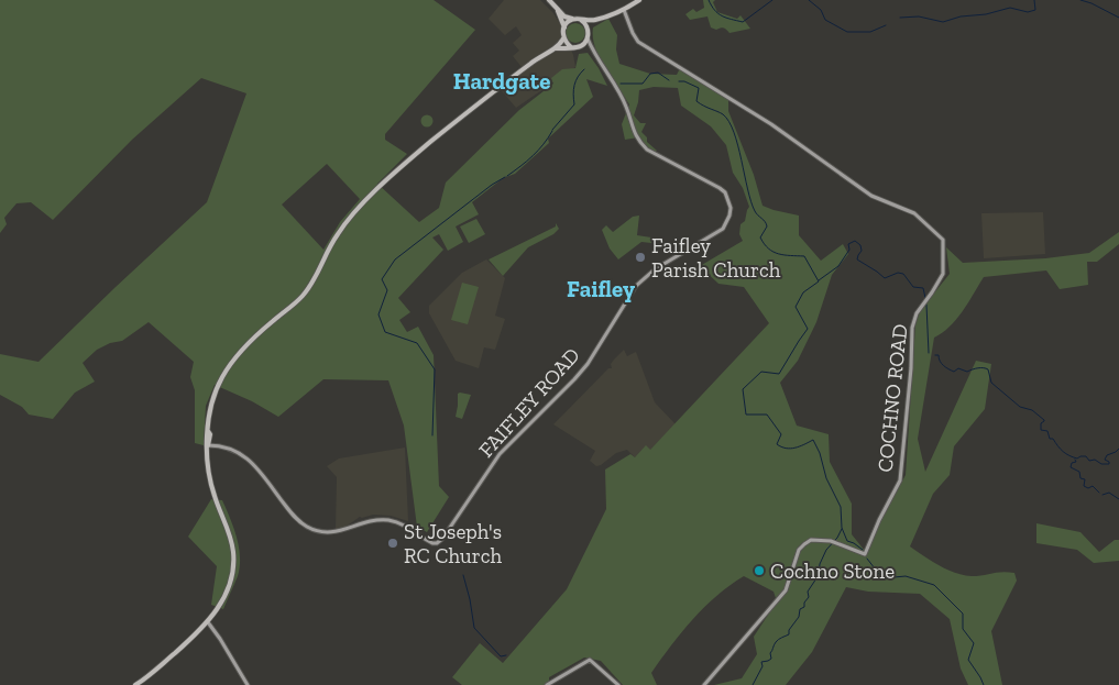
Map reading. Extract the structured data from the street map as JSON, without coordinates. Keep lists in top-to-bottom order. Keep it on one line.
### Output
{"streets":{"street":["COCHNO ROAD","FAIFLEY ROAD"]},"districts":["Hardgate","Faifley"],"places":["Faifley Parish Church","St Joseph's RC Church","Cochno Stone"]}
